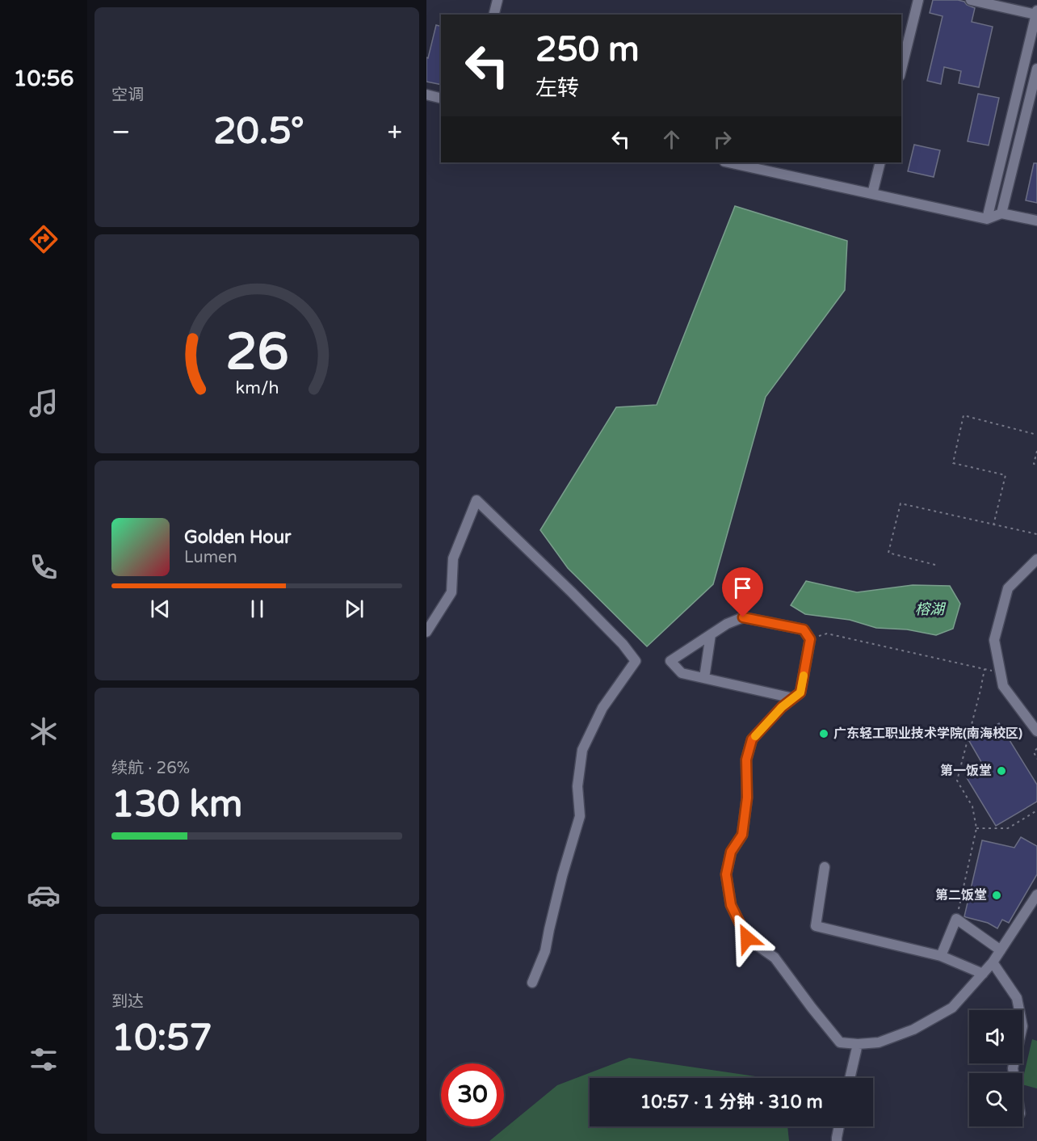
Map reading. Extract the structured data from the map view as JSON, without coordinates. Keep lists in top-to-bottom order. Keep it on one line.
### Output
{"water":["榕湖"],"places":["广东轻工职业技术学院(南海校区)","第一饭堂","第二饭堂"],"page":{"tabs":"10:56","tile":["空调",["续航 · 26%","130 km"],["到达","10:57"]],"turn":["250 m","左转"],"heat":["−","20.5°","+"],"song":["Golden Hour","Lumen"],"limit":"30","trip":"10:57 · 1 分钟 · 310 m","gauge":["26","km/h"]}}
